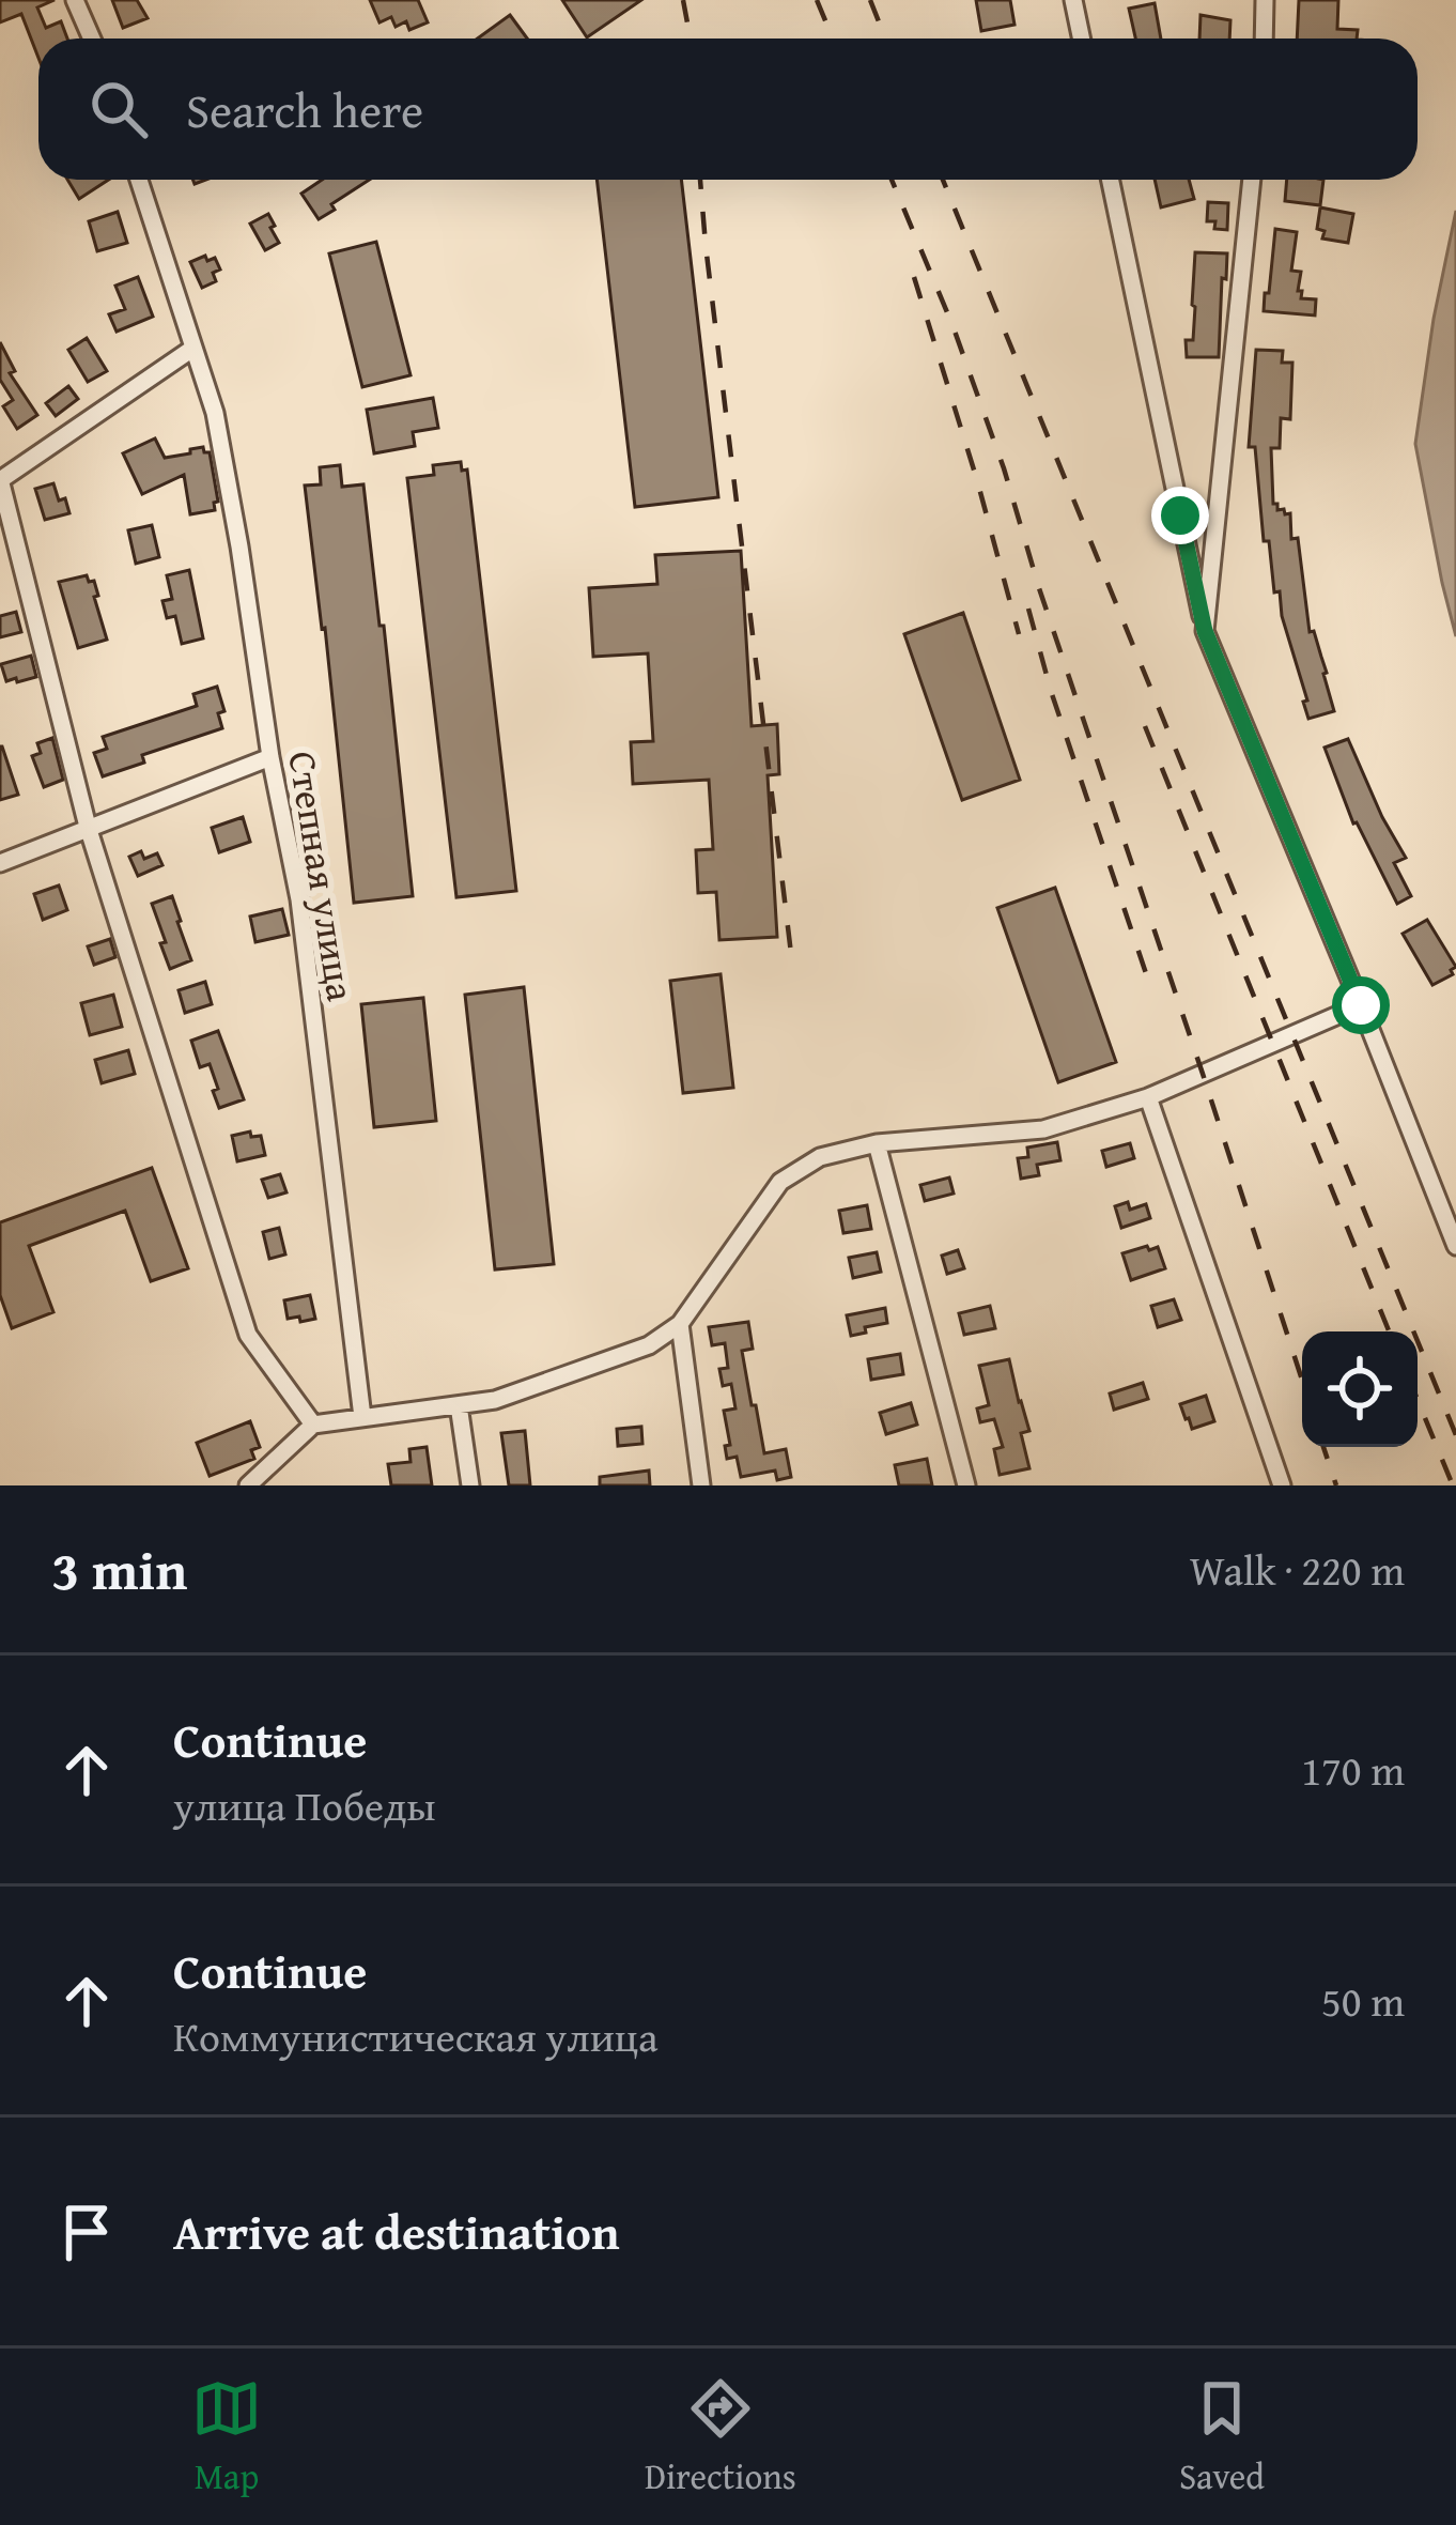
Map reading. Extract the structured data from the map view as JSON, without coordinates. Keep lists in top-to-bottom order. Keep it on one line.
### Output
{"streets":{"street":["Степная улица"]},"page":{"search":"Search here","heading":["3 min","Walk · 220 m"],"list":[["Continue","улица Победы","170 m"],["Continue","Коммунистическая улица","50 m"],"Arrive at destination"],"nav":["Map","Directions","Saved"]}}
